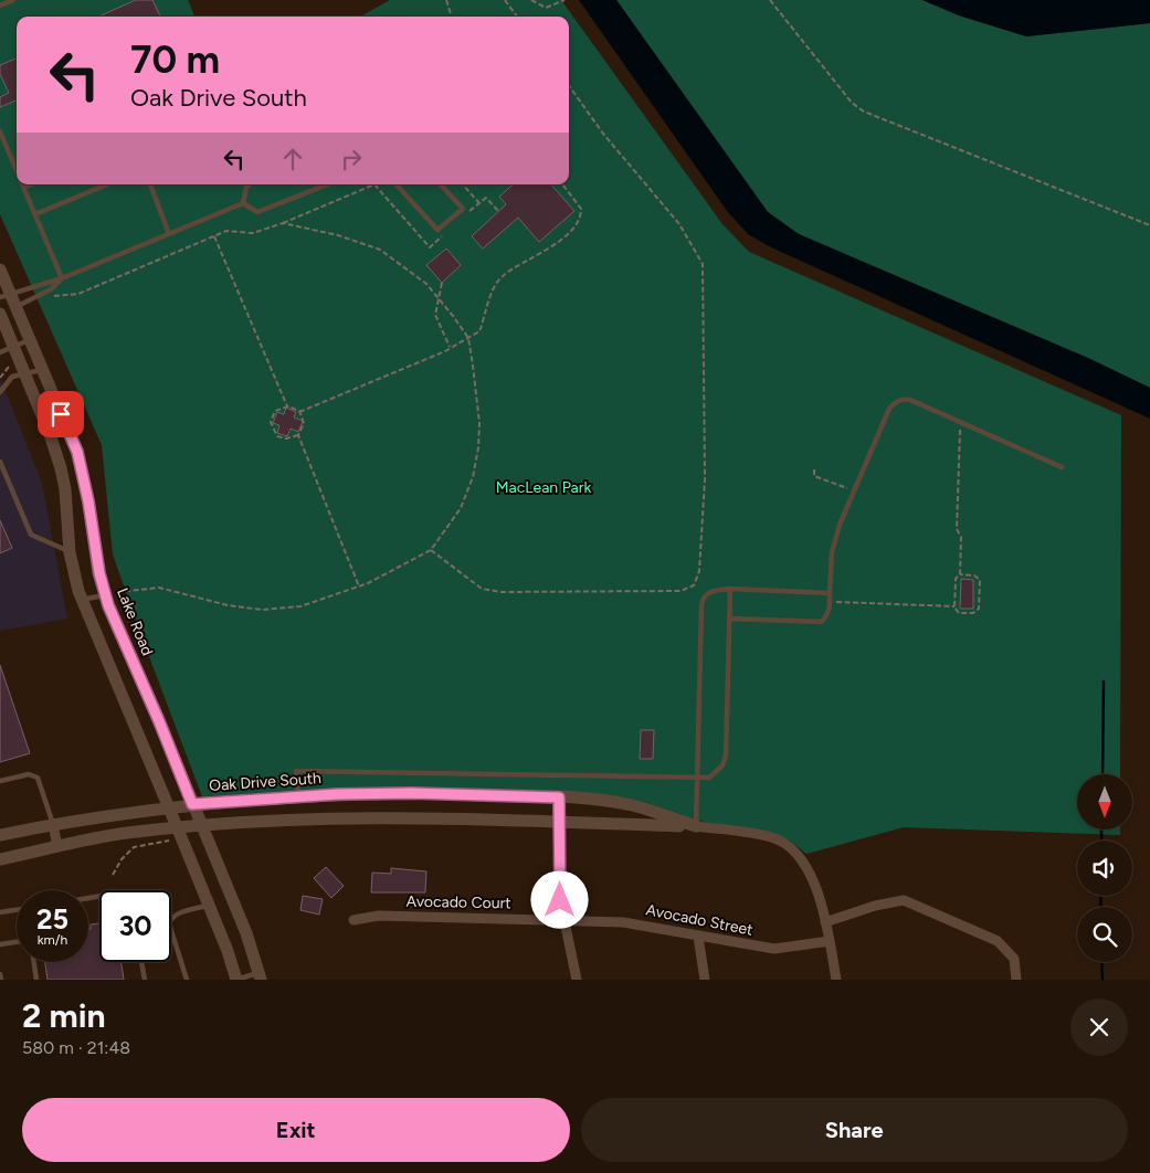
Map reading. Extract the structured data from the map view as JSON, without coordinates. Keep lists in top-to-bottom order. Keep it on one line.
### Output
{"streets":{"street":["Lake Road","Oak Drive South","Avocado Court","Avocado Street"]},"crossings":[["Lake Road","Oak Drive South"],["Oak Drive South","Avocado Street"],["Avocado Court","Avocado Street"]],"parks":["MacLean Park"],"north":"bottom","page":{"turn":["70 m","Oak Drive South"],"speed":"25 km/h","limit":"30","heading":["2 min","580 m · 21:48"],"buttons":["Exit","Share"]}}
